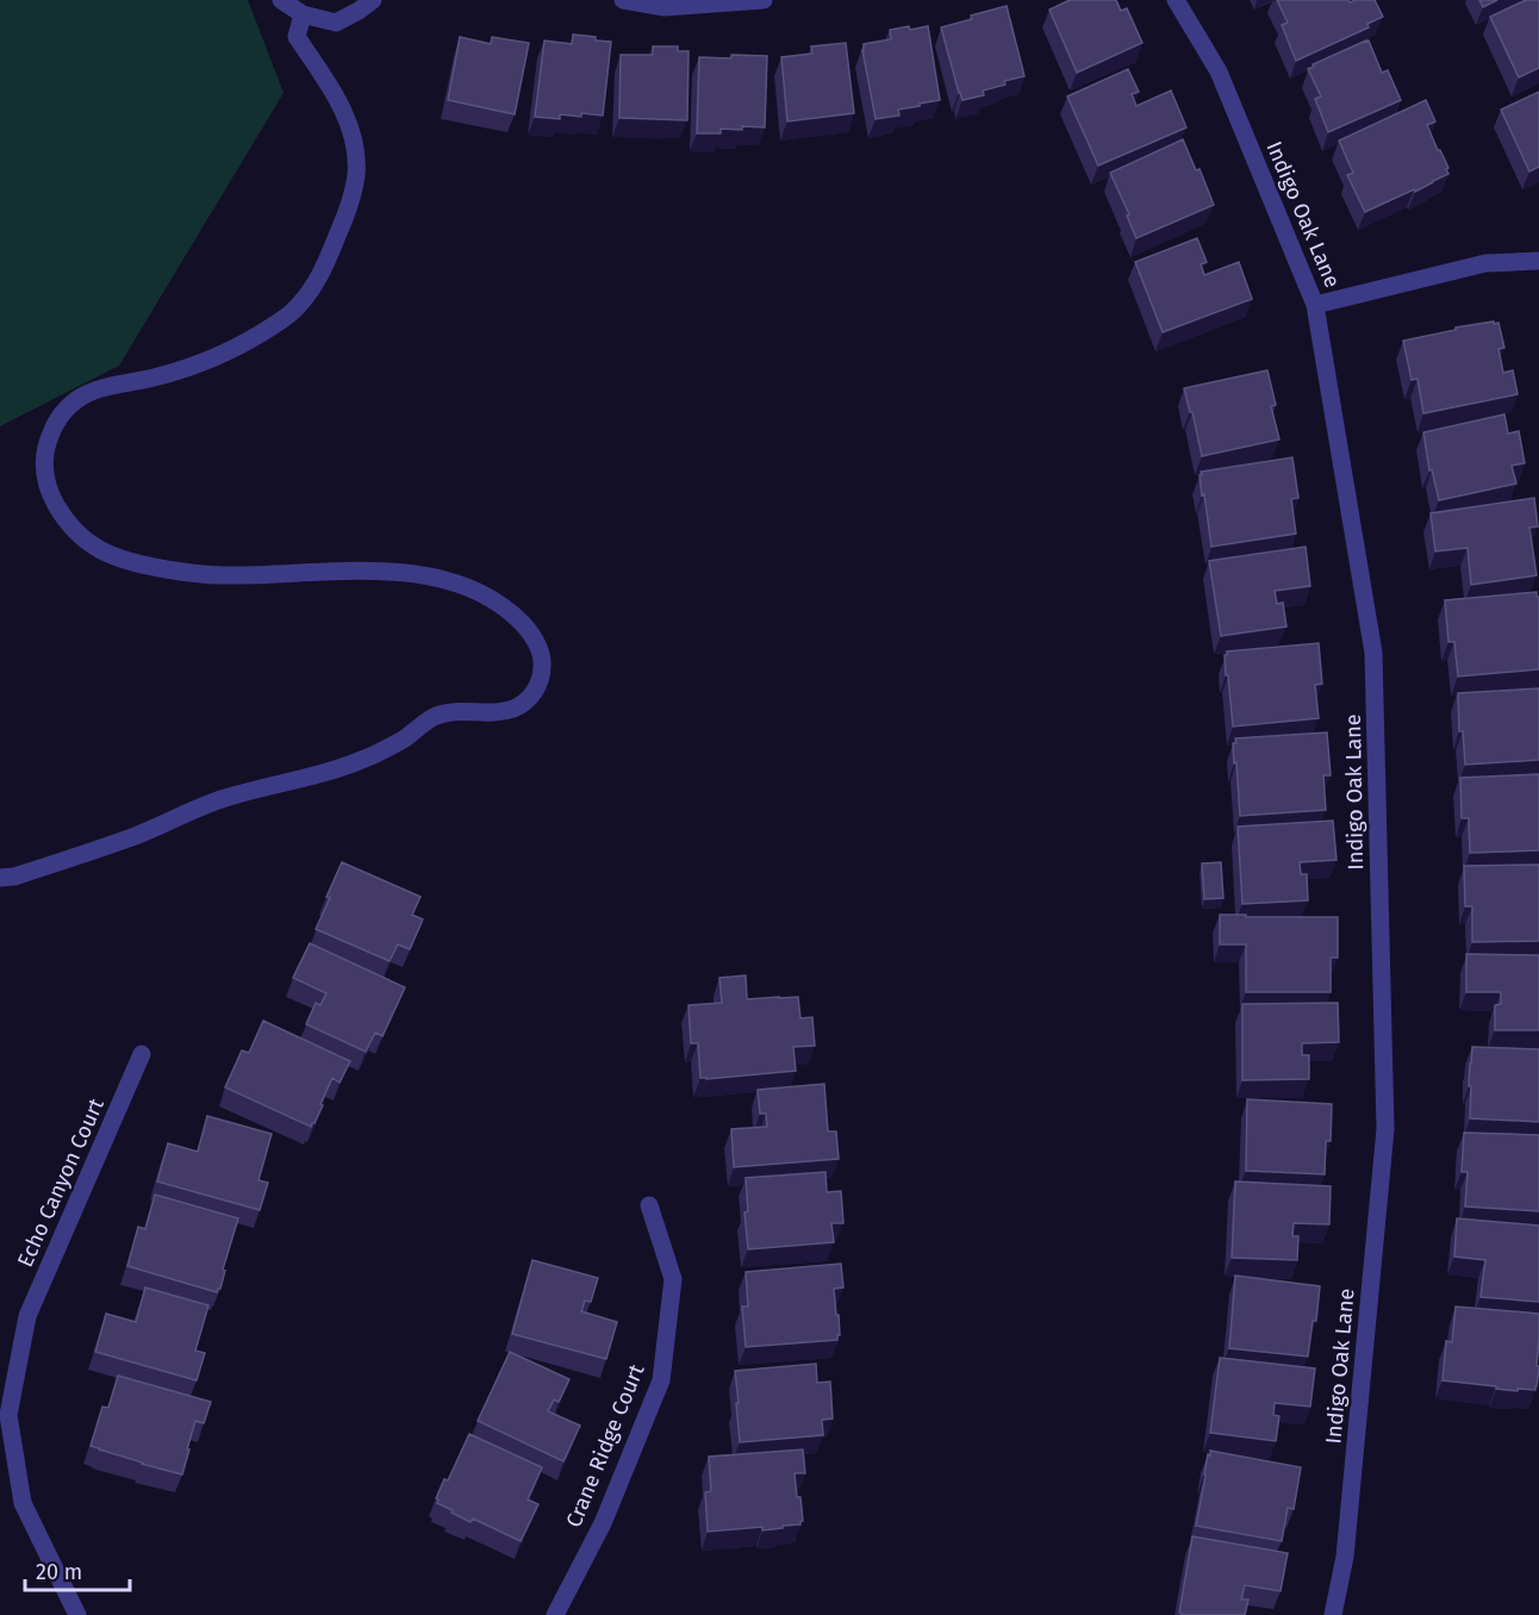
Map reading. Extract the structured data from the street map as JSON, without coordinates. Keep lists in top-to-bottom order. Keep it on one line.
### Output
{"streets":{"street":["Indigo Oak Lane","Echo Canyon Court","Crane Ridge Court"]},"scale_bar":"20 m"}
